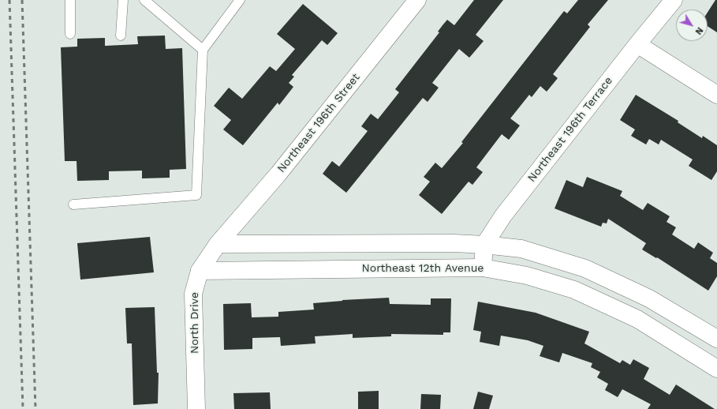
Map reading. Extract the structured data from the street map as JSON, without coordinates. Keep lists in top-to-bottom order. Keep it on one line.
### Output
{"streets":{"street":["Northeast 196th Street","Northeast 196th Terrace","Northeast 12th Avenue","North Drive"]},"crossings":[["Northeast 196th Street","North Drive"],["Northeast 196th Terrace","Northeast 12th Avenue"],["Northeast 12th Avenue","North Drive"]],"north":"bottom right"}
